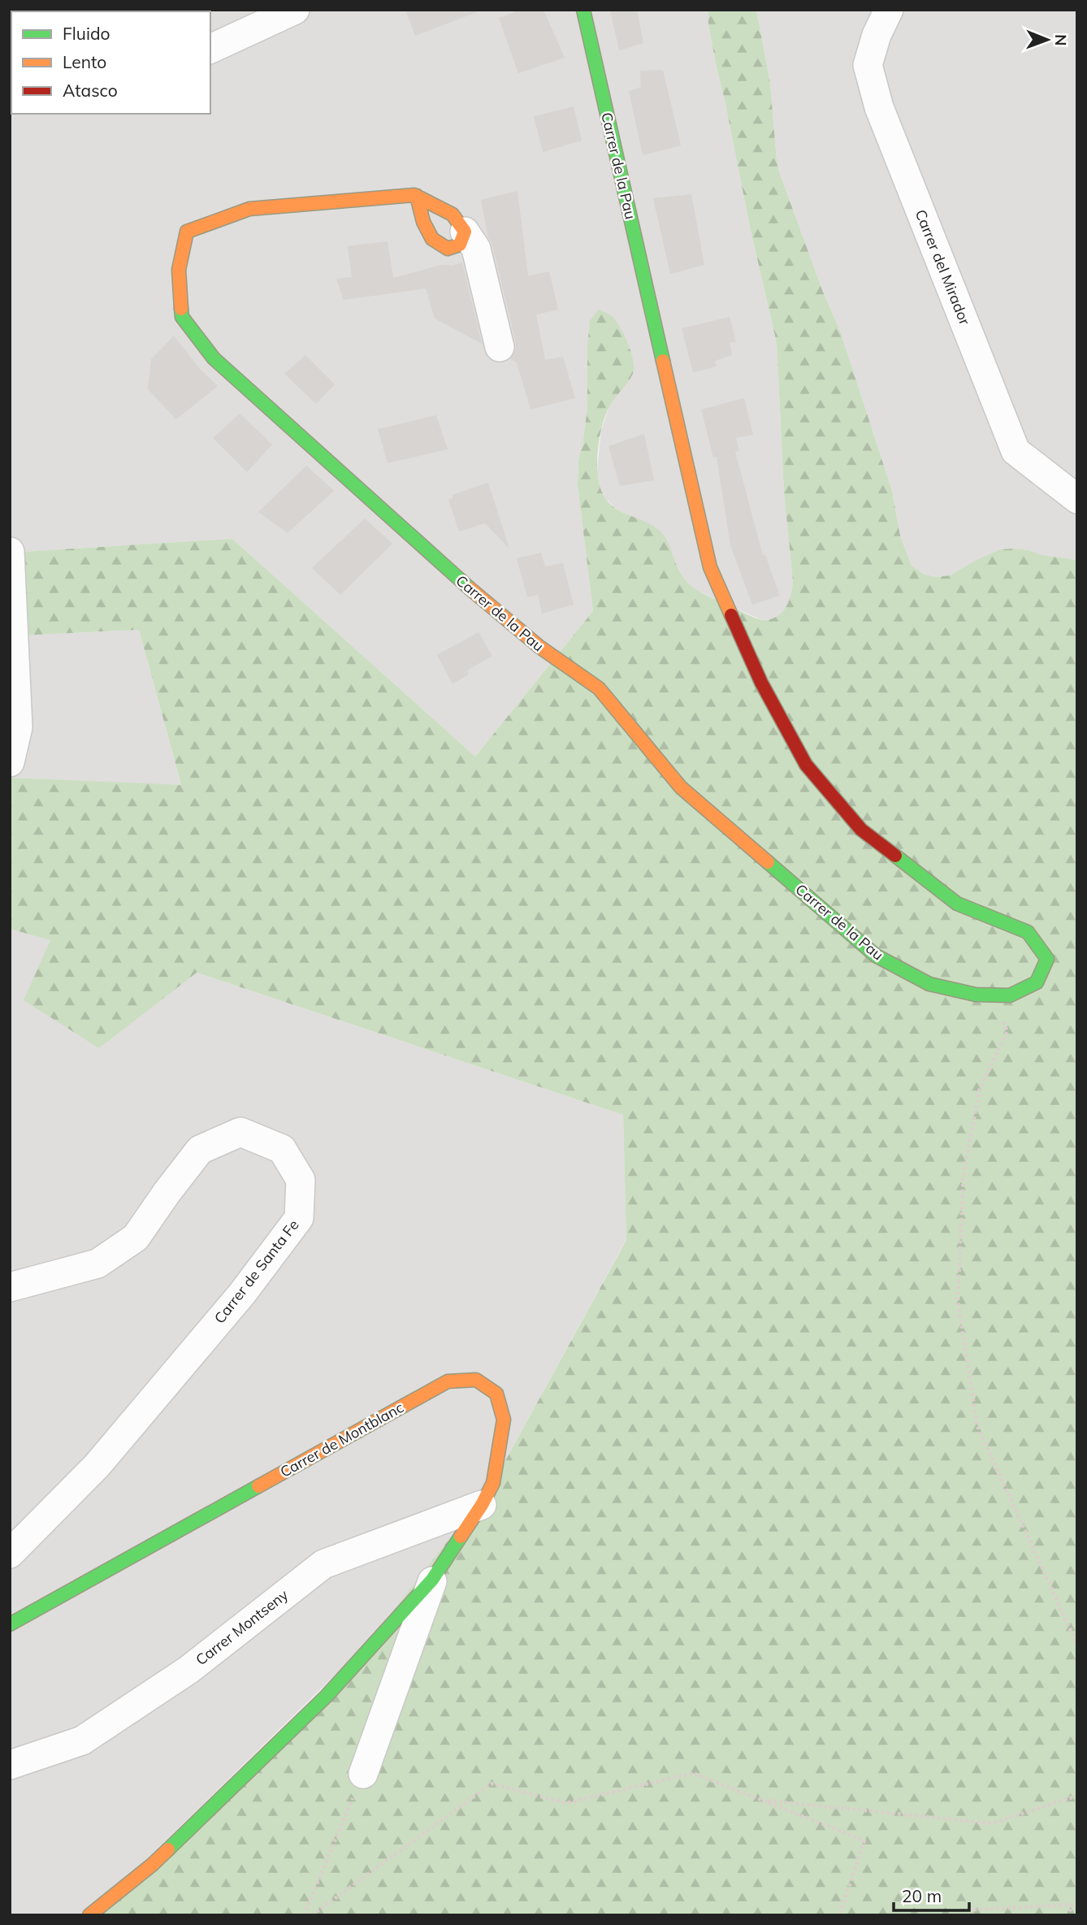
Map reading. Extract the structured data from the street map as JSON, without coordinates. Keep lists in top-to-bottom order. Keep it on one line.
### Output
{"streets":{"street":["Carrer de la Pau","Carrer del Mirador","Carrer de Santa Fe","Carrer de Montblanc","Carrer Montseny"]},"crossings":[["Carrer de Montblanc","Carrer Montseny"]],"legend":["Fluido","Lento","Atasco"],"scale_bar":"20 m","north":"right"}
